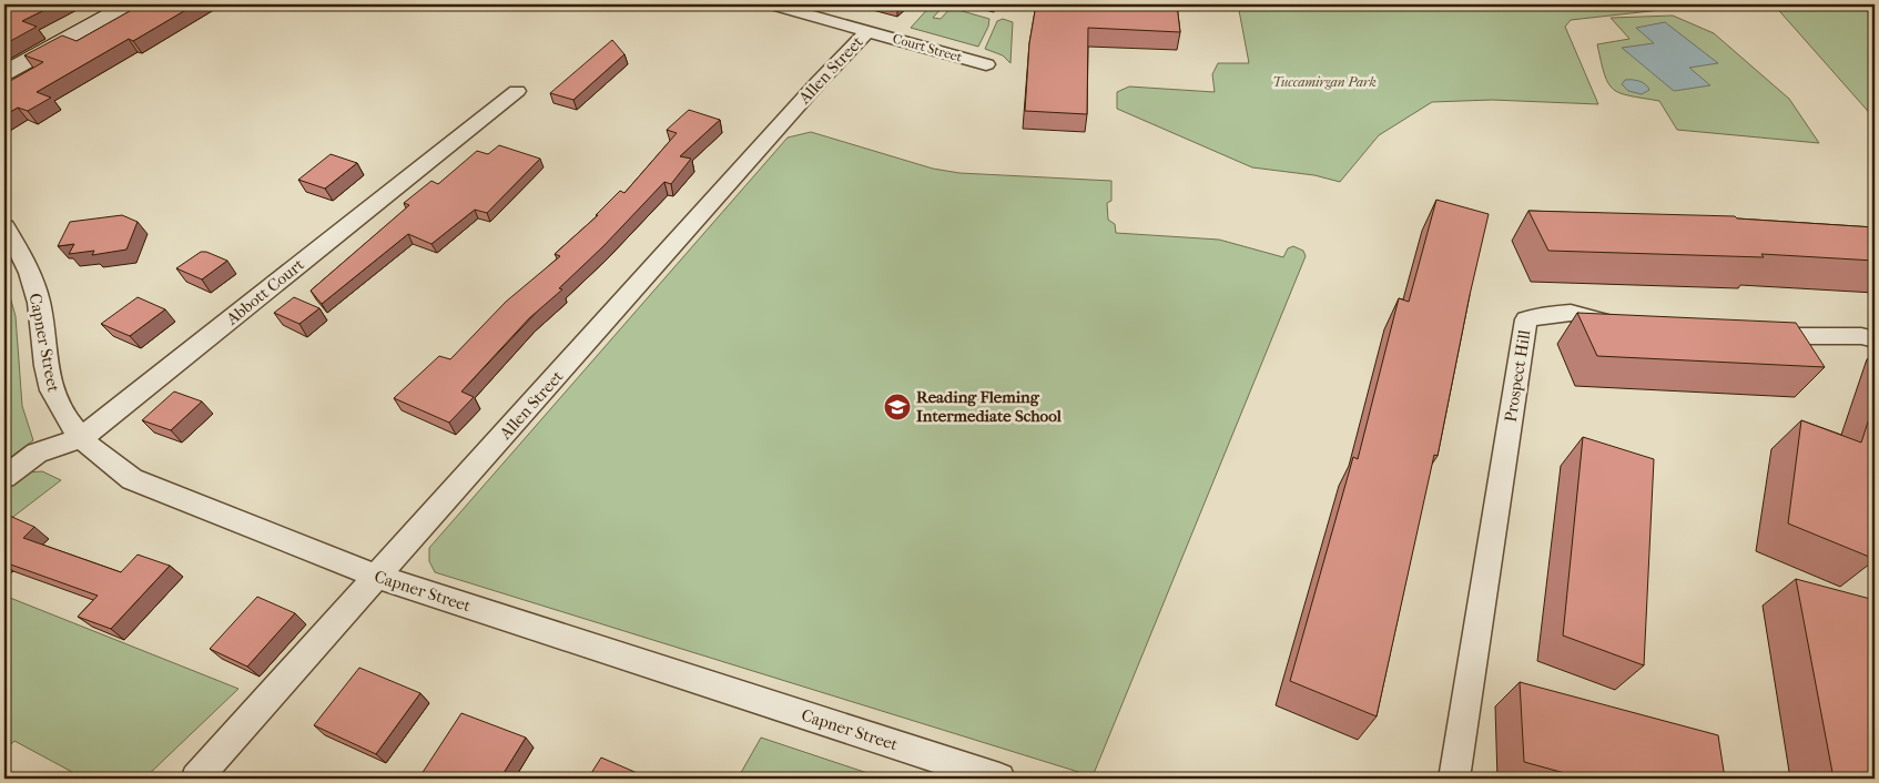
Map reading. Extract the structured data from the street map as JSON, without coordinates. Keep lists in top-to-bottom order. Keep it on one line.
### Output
{"streets":{"street":["Court Street","Allen Street","Abbott Court","Capner Street","Prospect Hill"]},"crossings":[["Court Street","Allen Street"],["Allen Street","Capner Street"],["Abbott Court","Capner Street"]],"parks":["Tuccamirgan Park"],"places":{"school or university":["Reading Fleming Intermediate School"]}}
